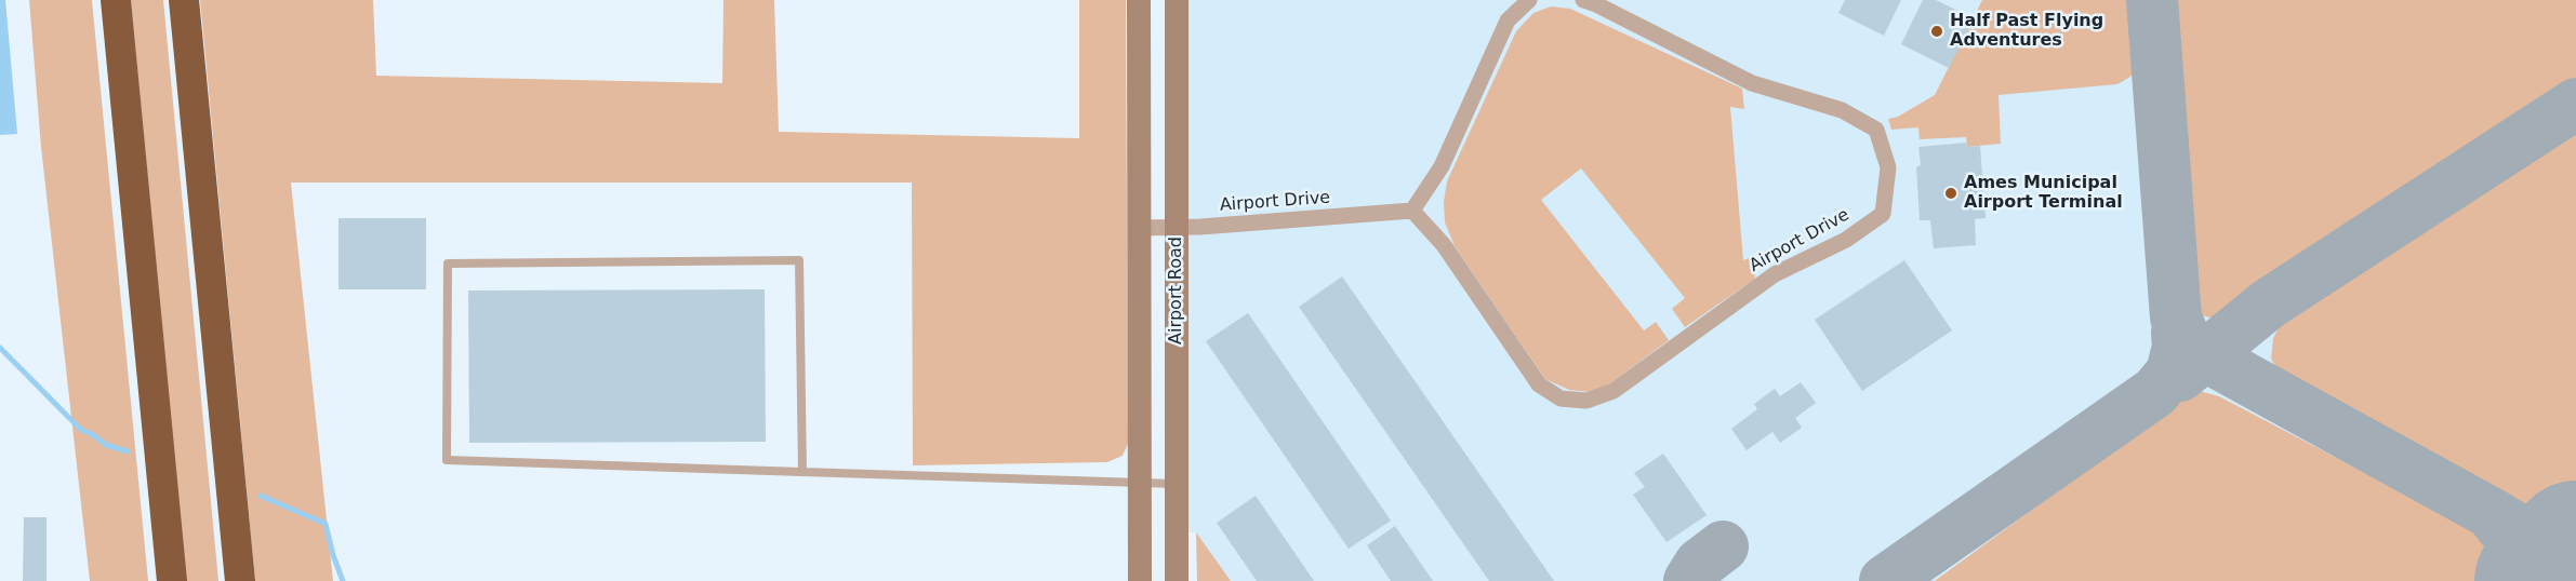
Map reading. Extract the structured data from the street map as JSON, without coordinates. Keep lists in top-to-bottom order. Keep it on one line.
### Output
{"streets":{"main road":["Airport Road"],"street":["Airport Drive"]},"crossings":[["Airport Drive","Airport Road"]],"places":["Half Past Flying Adventures","Ames Municipal Airport Terminal"]}
